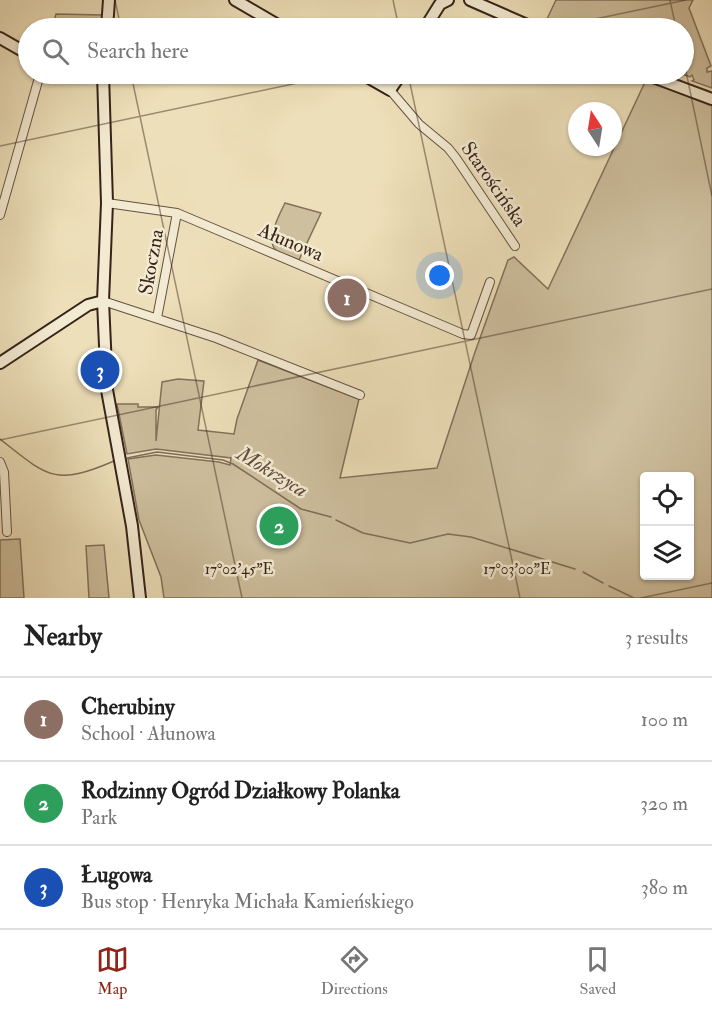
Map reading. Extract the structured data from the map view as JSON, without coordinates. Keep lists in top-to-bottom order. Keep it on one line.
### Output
{"streets":{"street":["Starościńska","Ałunowa","Skoczna"]},"crossings":[["Ałunowa","Skoczna"]],"water":["Mokrzyca"],"north":"top","page":{"search":"Search here","pins":["1","3","2"],"heading":["Nearby","3 results"],"list":[{"mark":"1","name":"Cherubiny","note":"School · Ałunowa","value":"100 m"},{"mark":"2","name":"Rodzinny Ogród Działkowy Polanka","note":"Park","value":"320 m"},{"mark":"3","name":"Ługowa","note":"Bus stop · Henryka Michała Kamieńskiego","value":"380 m"}],"nav":["Map","Directions","Saved"]},"coordinates":["17°02'45\"E","17°03'00\"E"]}
